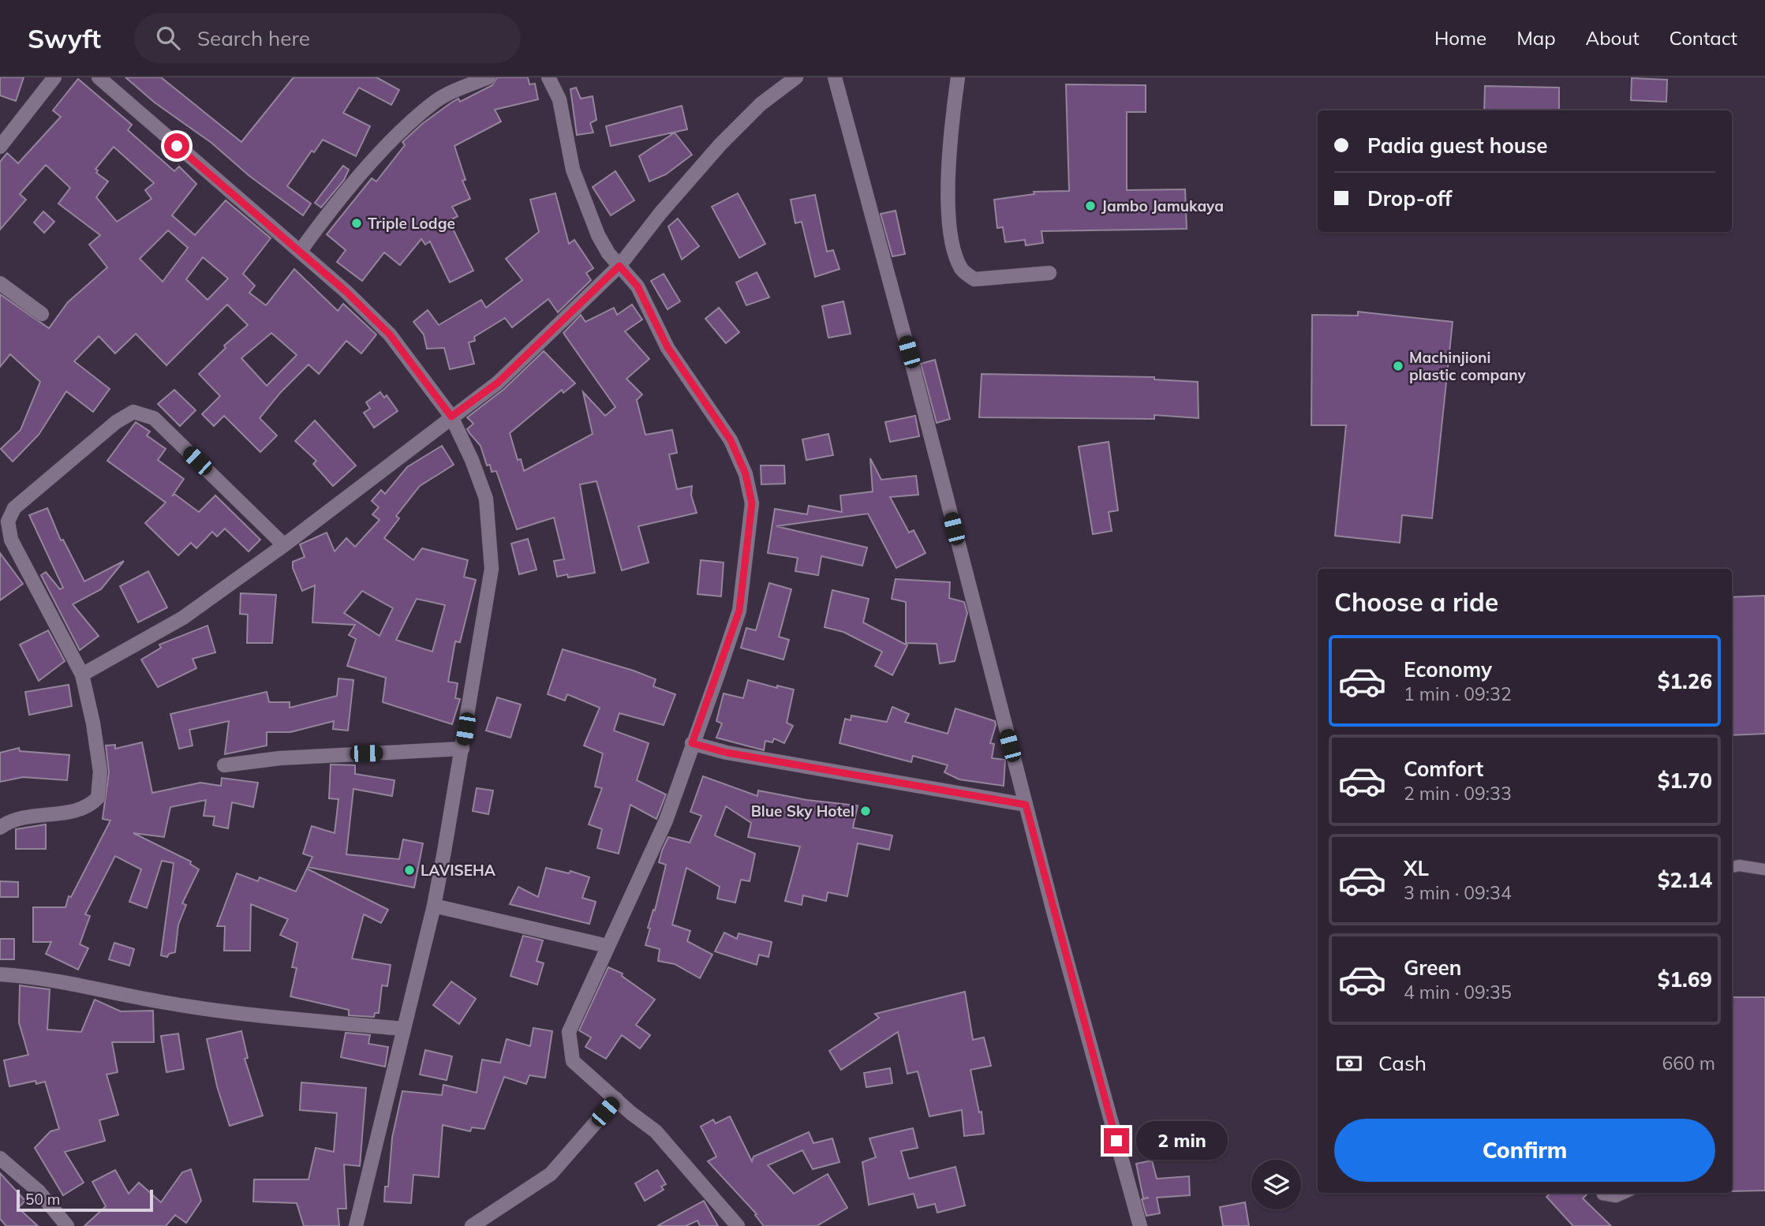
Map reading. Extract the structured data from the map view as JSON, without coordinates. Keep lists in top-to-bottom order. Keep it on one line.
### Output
{"places":["Jambo Jamukaya","Triple Lodge","Machinjioni plastic company","Blue Sky Hotel","LAVISEHA"],"scale_bar":"50 m","page":{"header":"Swyft","search":"Search here","nav":["Home","Map","About","Contact"],"banner":["Padia guest house","Drop-off"],"heading":"Choose a ride","list":[{"name":"Economy","note":"1 min · 09:32","value":"$1.26"},{"name":"Comfort","note":"2 min · 09:33","value":"$1.70"},{"name":"XL","note":"3 min · 09:34","value":"$2.14"},{"name":"Green","note":"4 min · 09:35","value":"$1.69"}],"pay":["Cash","660 m"],"buttons":"Confirm","bubble":"2 min","scale":"50 m"}}
